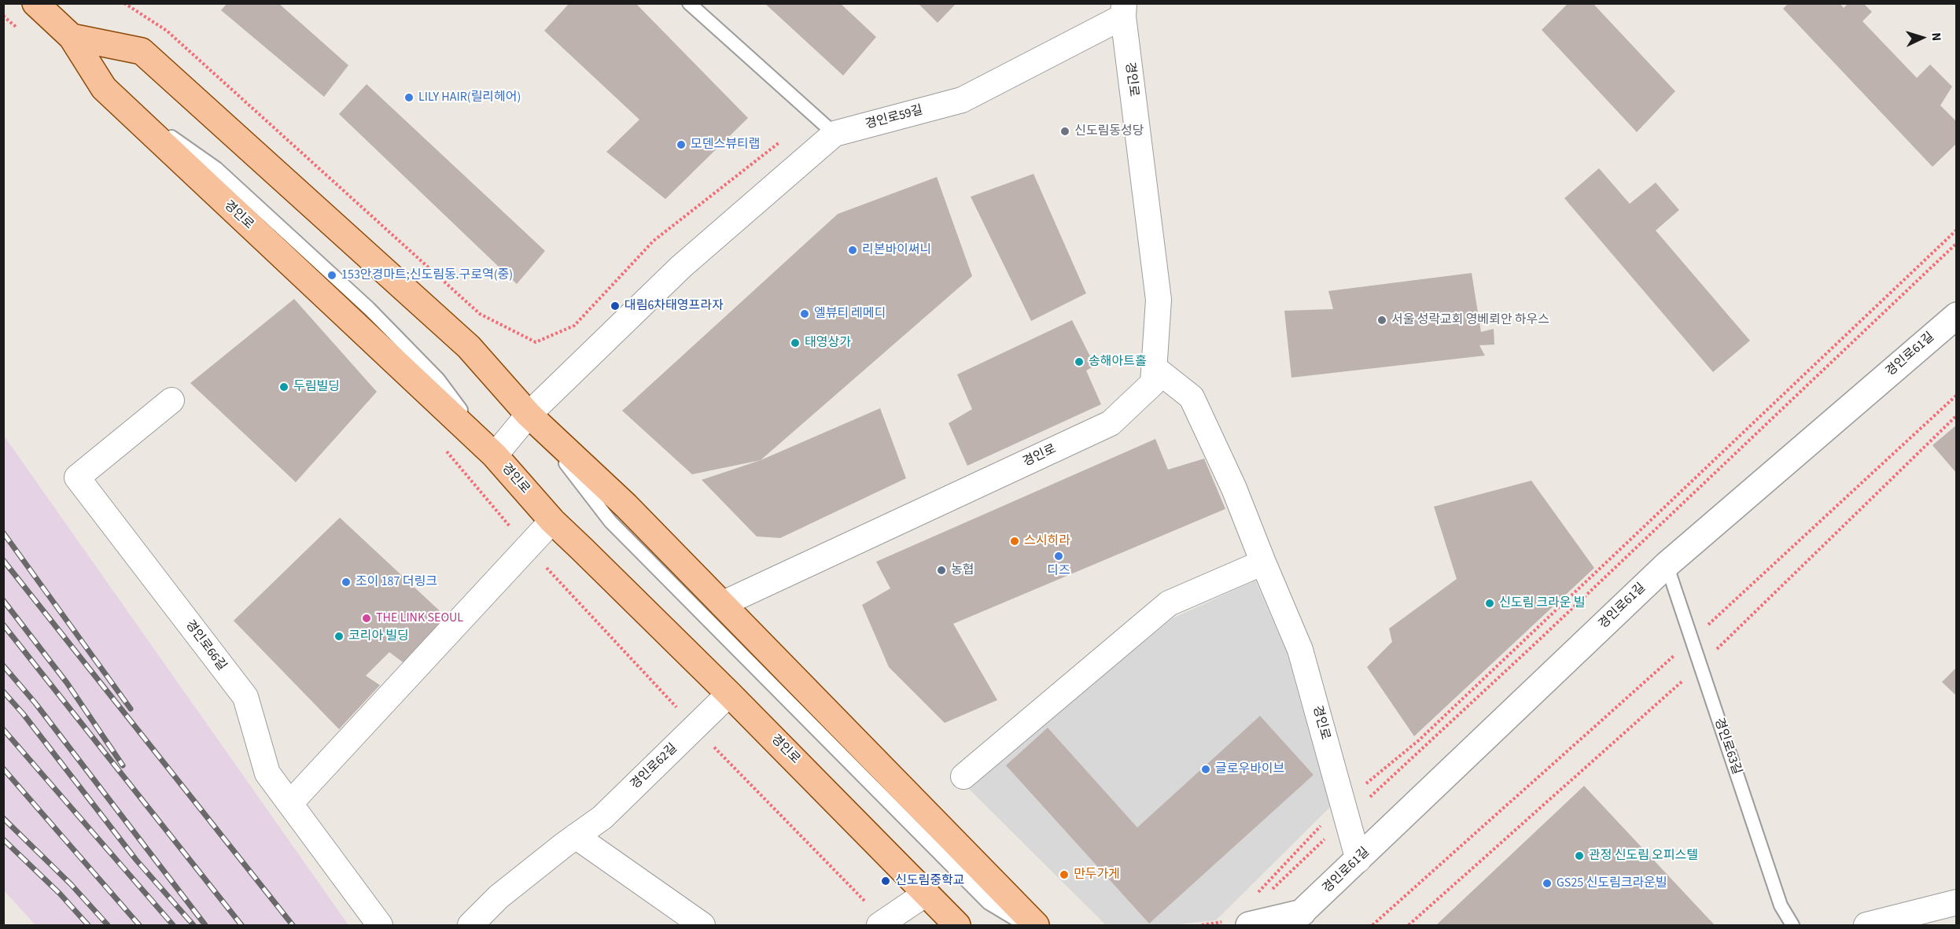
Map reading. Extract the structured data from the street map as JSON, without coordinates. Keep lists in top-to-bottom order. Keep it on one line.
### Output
{"streets":{"main road":["경인로"],"street":["경인로59길","경인로61길","경인로66길","경인로62길"],"lane":["경인로63길"]},"crossings":[["경인로","경인로59길"],["경인로","경인로61길"],["경인로","경인로62길"],["경인로61길","경인로63길"]],"places":["LILY HAIR(릴리헤어)","신도림동성당","모덴스뷰티랩","리본바이써니","153안경마트;신도림동.구로역(중)","대림6차태영프라자","엘뷰티 레메디","서울 성락교회 영베뢰안 하우스","태영상가","송해아트홀","두림빌딩","스시히라","디즈","농협","조이 187 더링크","신도림 크라운 빌","THE LINK SEOUL","코리아 빌딩","글로우바이브","관정 신도림 오피스텔","만두가게","신도림중학교","GS25 신도림크라운빌"],"north":"right"}
